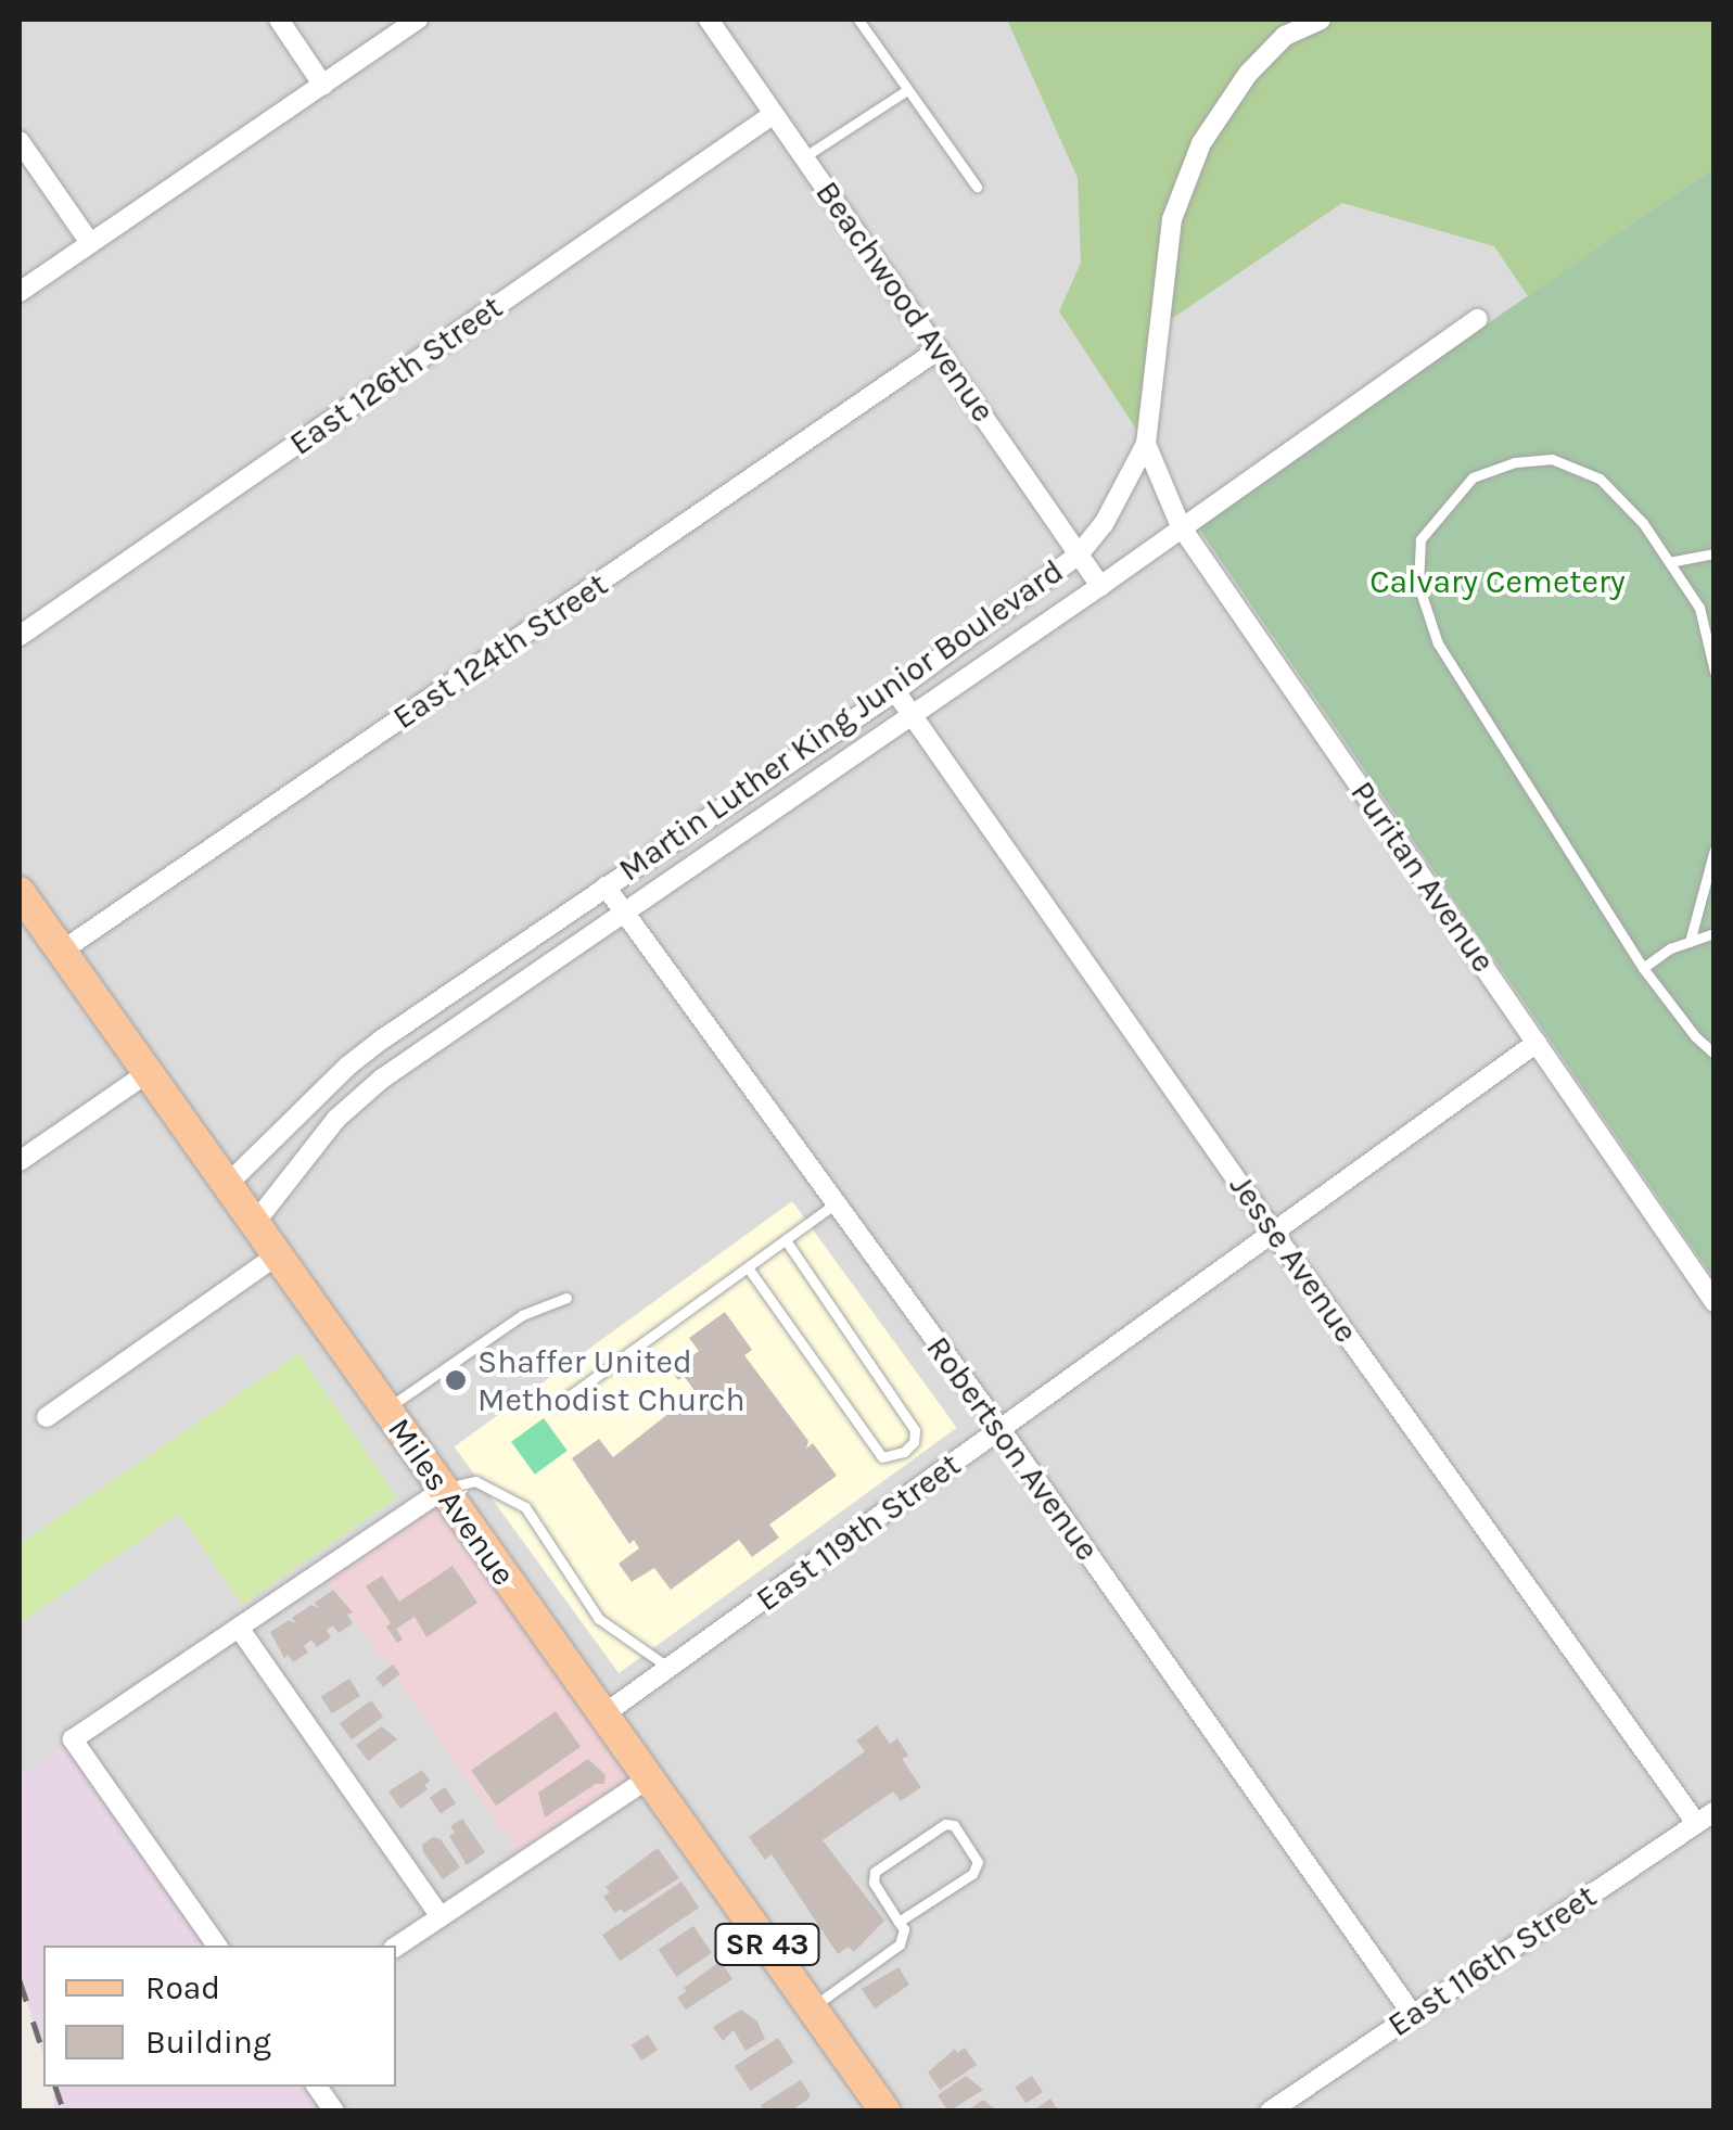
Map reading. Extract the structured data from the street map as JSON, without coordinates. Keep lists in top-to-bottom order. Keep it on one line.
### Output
{"streets":{"main road":["Miles Avenue","SR 43"],"street":["Beachwood Avenue","East 126th Street","East 124th Street","Martin Luther King Junior Boulevard","Puritan Avenue","Jesse Avenue","Robertson Avenue","East 119th Street","East 116th Street"]},"crossings":[["Beachwood Avenue","East 126th Street"],["Beachwood Avenue","East 124th Street"],["Beachwood Avenue","Martin Luther King Junior Boulevard"],["East 124th Street","Miles Avenue"],["Martin Luther King Junior Boulevard","Puritan Avenue"],["Martin Luther King Junior Boulevard","Jesse Avenue"],["Martin Luther King Junior Boulevard","Robertson Avenue"],["Martin Luther King Junior Boulevard","Miles Avenue"],["Puritan Avenue","East 119th Street"],["Jesse Avenue","East 119th Street"],["Jesse Avenue","East 116th Street"],["Robertson Avenue","East 119th Street"],["Robertson Avenue","East 116th Street"],["Miles Avenue","East 119th Street"]],"parks":["Calvary Cemetery"],"places":["Shaffer United Methodist Church"],"legend":["Road","Building"]}
